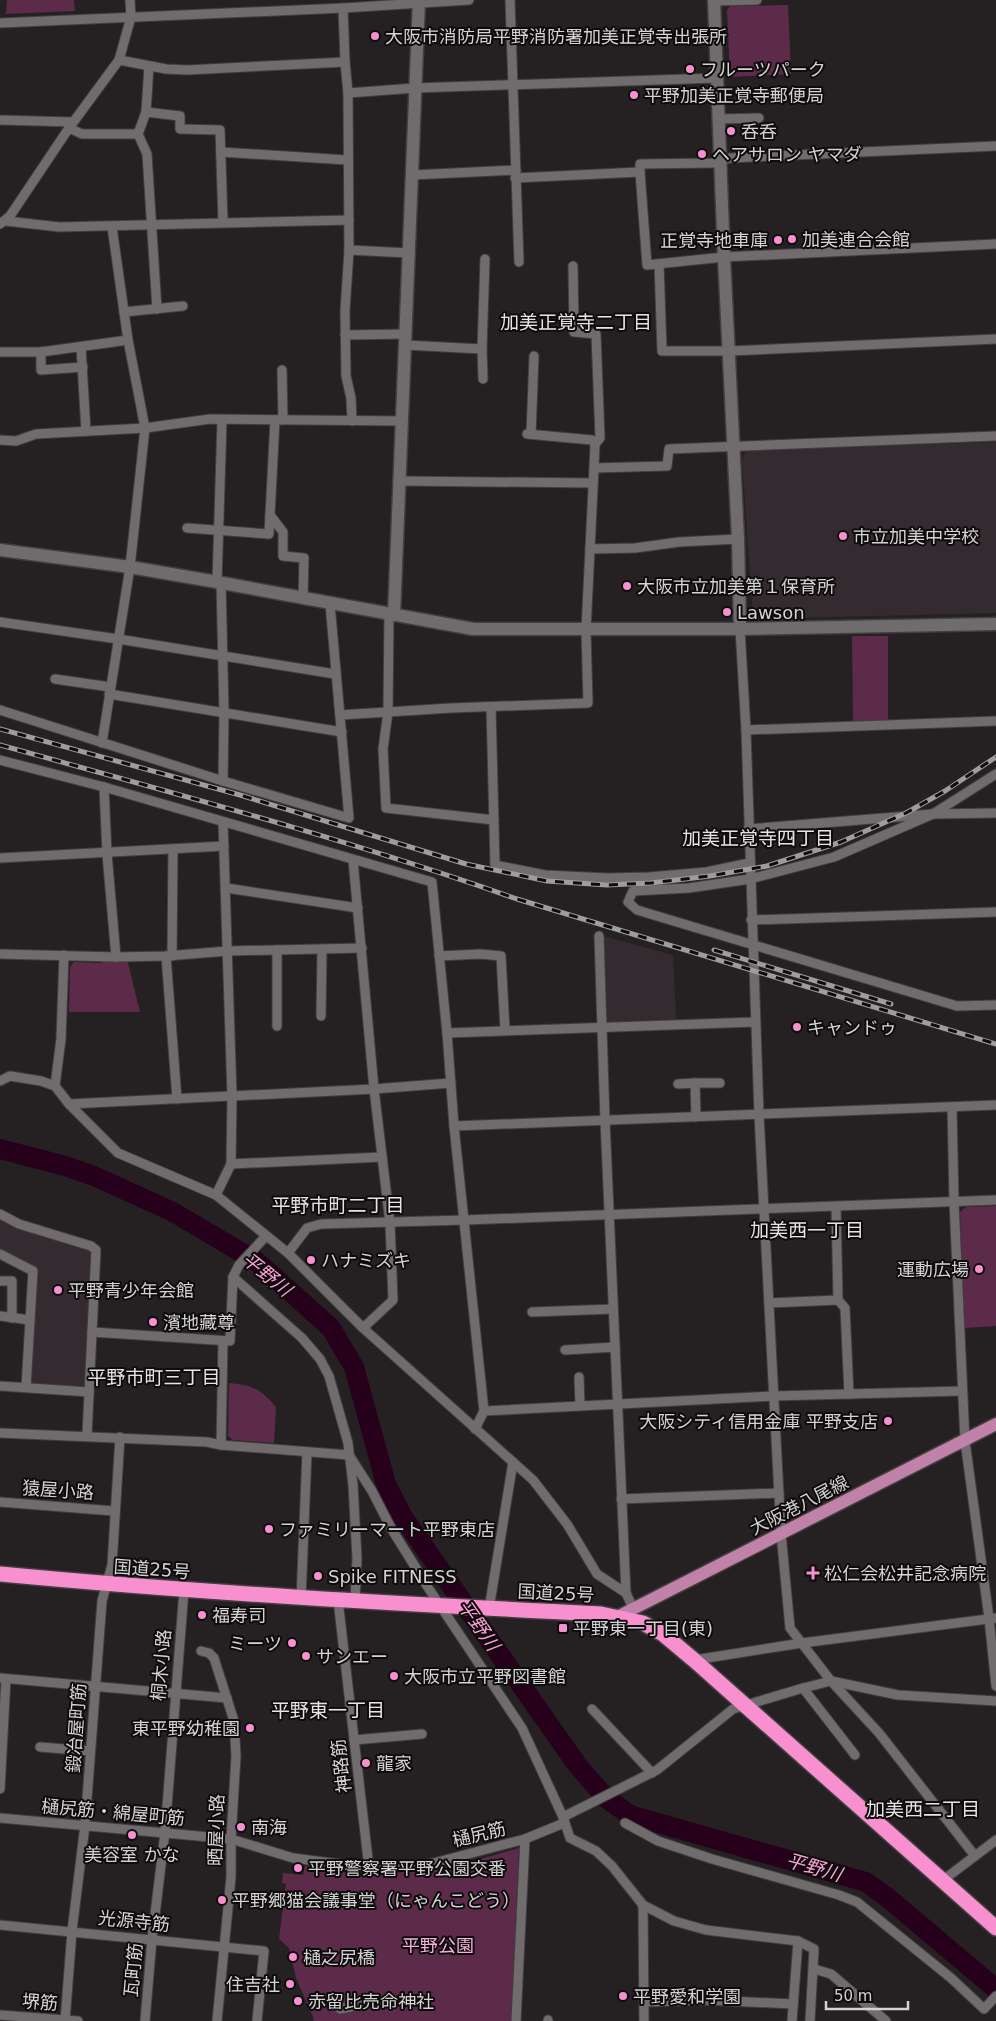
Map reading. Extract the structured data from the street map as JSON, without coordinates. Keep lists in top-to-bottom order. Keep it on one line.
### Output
{"streets":{"highway":["国道25号"],"main road":["大阪港八尾線"],"street":["猿屋小路","桐木小路","鍛冶屋町筋","神路筋","樋尻筋・綿屋町筋","晒屋小路","樋尻筋","光源寺筋","瓦町筋","堺筋"]},"crossings":[["猿屋小路","鍛冶屋町筋"],["大阪港八尾線","国道25号"],["国道25号","桐木小路"],["国道25号","鍛冶屋町筋"],["国道25号","神路筋"],["国道25号","樋尻筋"],["桐木小路","樋尻筋・綿屋町筋"],["桐木小路","瓦町筋"],["鍛冶屋町筋","樋尻筋・綿屋町筋"],["鍛冶屋町筋","光源寺筋"],["鍛冶屋町筋","堺筋"],["神路筋","樋尻筋・綿屋町筋"],["神路筋","樋尻筋"],["樋尻筋・綿屋町筋","晒屋小路"],["樋尻筋・綿屋町筋","樋尻筋"],["樋尻筋・綿屋町筋","瓦町筋"],["晒屋小路","光源寺筋"],["光源寺筋","瓦町筋"]],"districts":["加美正覚寺二丁目","加美正覚寺四丁目","平野市町二丁目","加美西一丁目","平野市町三丁目","平野東一丁目","加美西二丁目"],"water":["平野川"],"parks":["平野公園"],"places":{"other":["大阪市消防局平野消防署加美正覚寺出張所","フルーツパーク","平野加美正覚寺郵便局","呑呑","ヘアサロン ヤマダ","加美連合会館","正覚寺地車庫","市立加美中学校","大阪市立加美第１保育所","Lawson","キャンドゥ","ハナミズキ","運動広場","平野青少年会館","濱地藏尊","大阪シティ信用金庫 平野支店","ファミリーマート平野東店","Spike FITNESS","福寿司","ミーツ","サンエー","大阪市立平野図書館","東平野幼稚園","龍家","南海","美容室 かな","平野警察署平野公園交番","平野郷猫会議事堂（にゃんこどう）","樋之尻橋","住吉社","平野愛和学園","赤留比売命神社"],"health":["松仁会松井記念病院"],"transit":["平野東一丁目(東)"]},"scale_bar":"50 m"}
